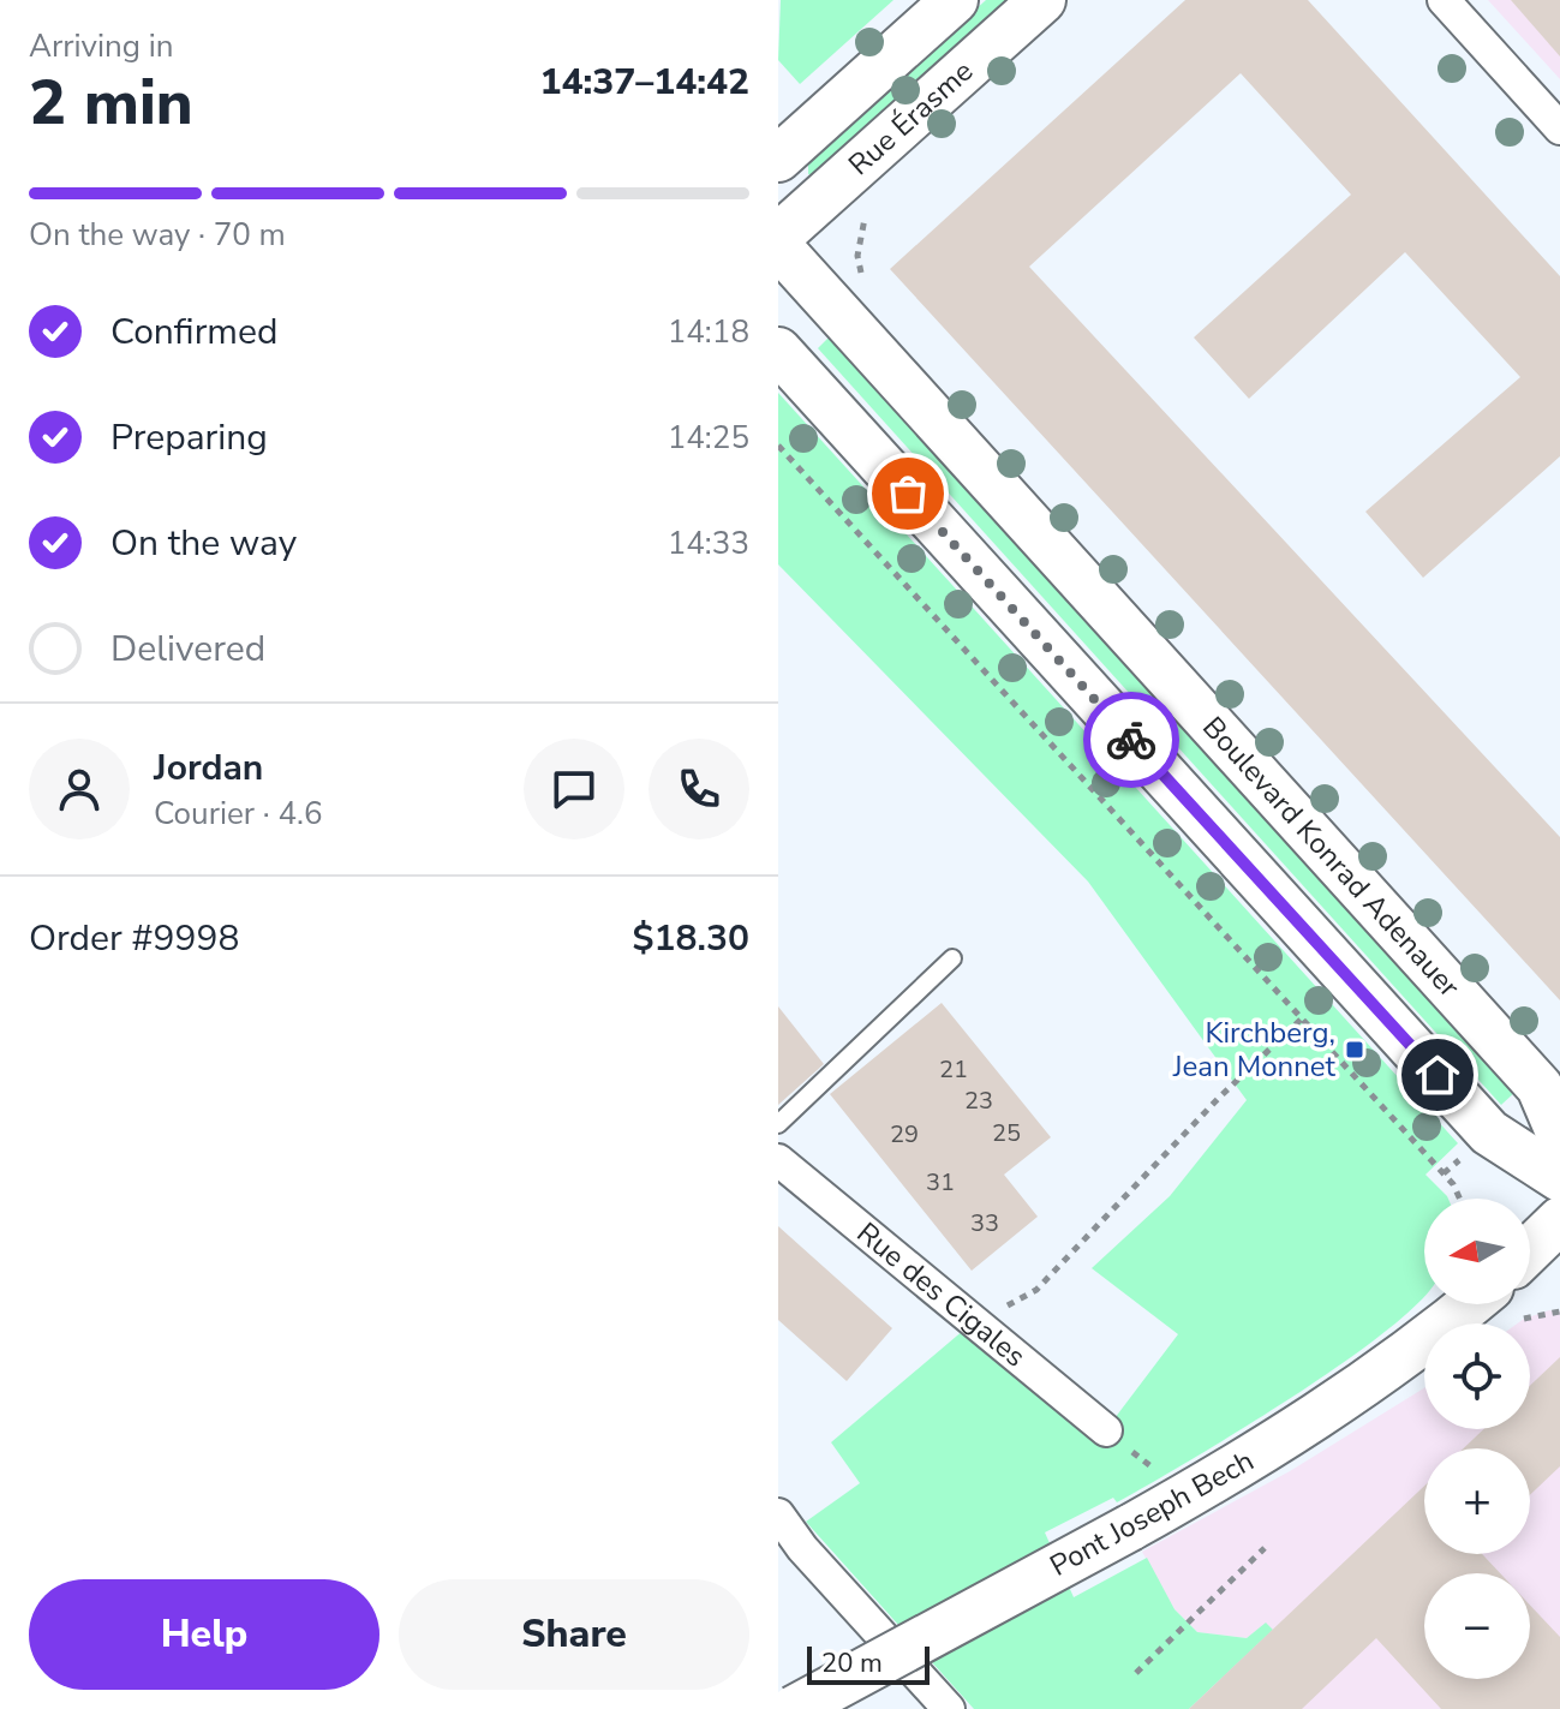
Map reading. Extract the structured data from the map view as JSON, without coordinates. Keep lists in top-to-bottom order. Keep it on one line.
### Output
{"streets":{"main road":["Rue Érasme","Boulevard Konrad Adenauer","Pont Joseph Bech"],"street":["Rue des Cigales"]},"places":{"transit":["Kirchberg, Jean Monnet"]},"house_numbers":["21","23","25","29","31","33"],"scale_bar":"20 m","north":"left","page":{"heading":["2 min","Arriving in","14:37–14:42"],"panel":["Jordan","Courier · 4.6","Order #9998","$18.30"],"bar":"On the way · 70 m","list":[["Confirmed","14:18"],["Preparing","14:25"],["On the way","14:33"],"Delivered"],"map_buttons":["+","−"],"buttons":["Help","Share"],"scale":"20 m"}}
